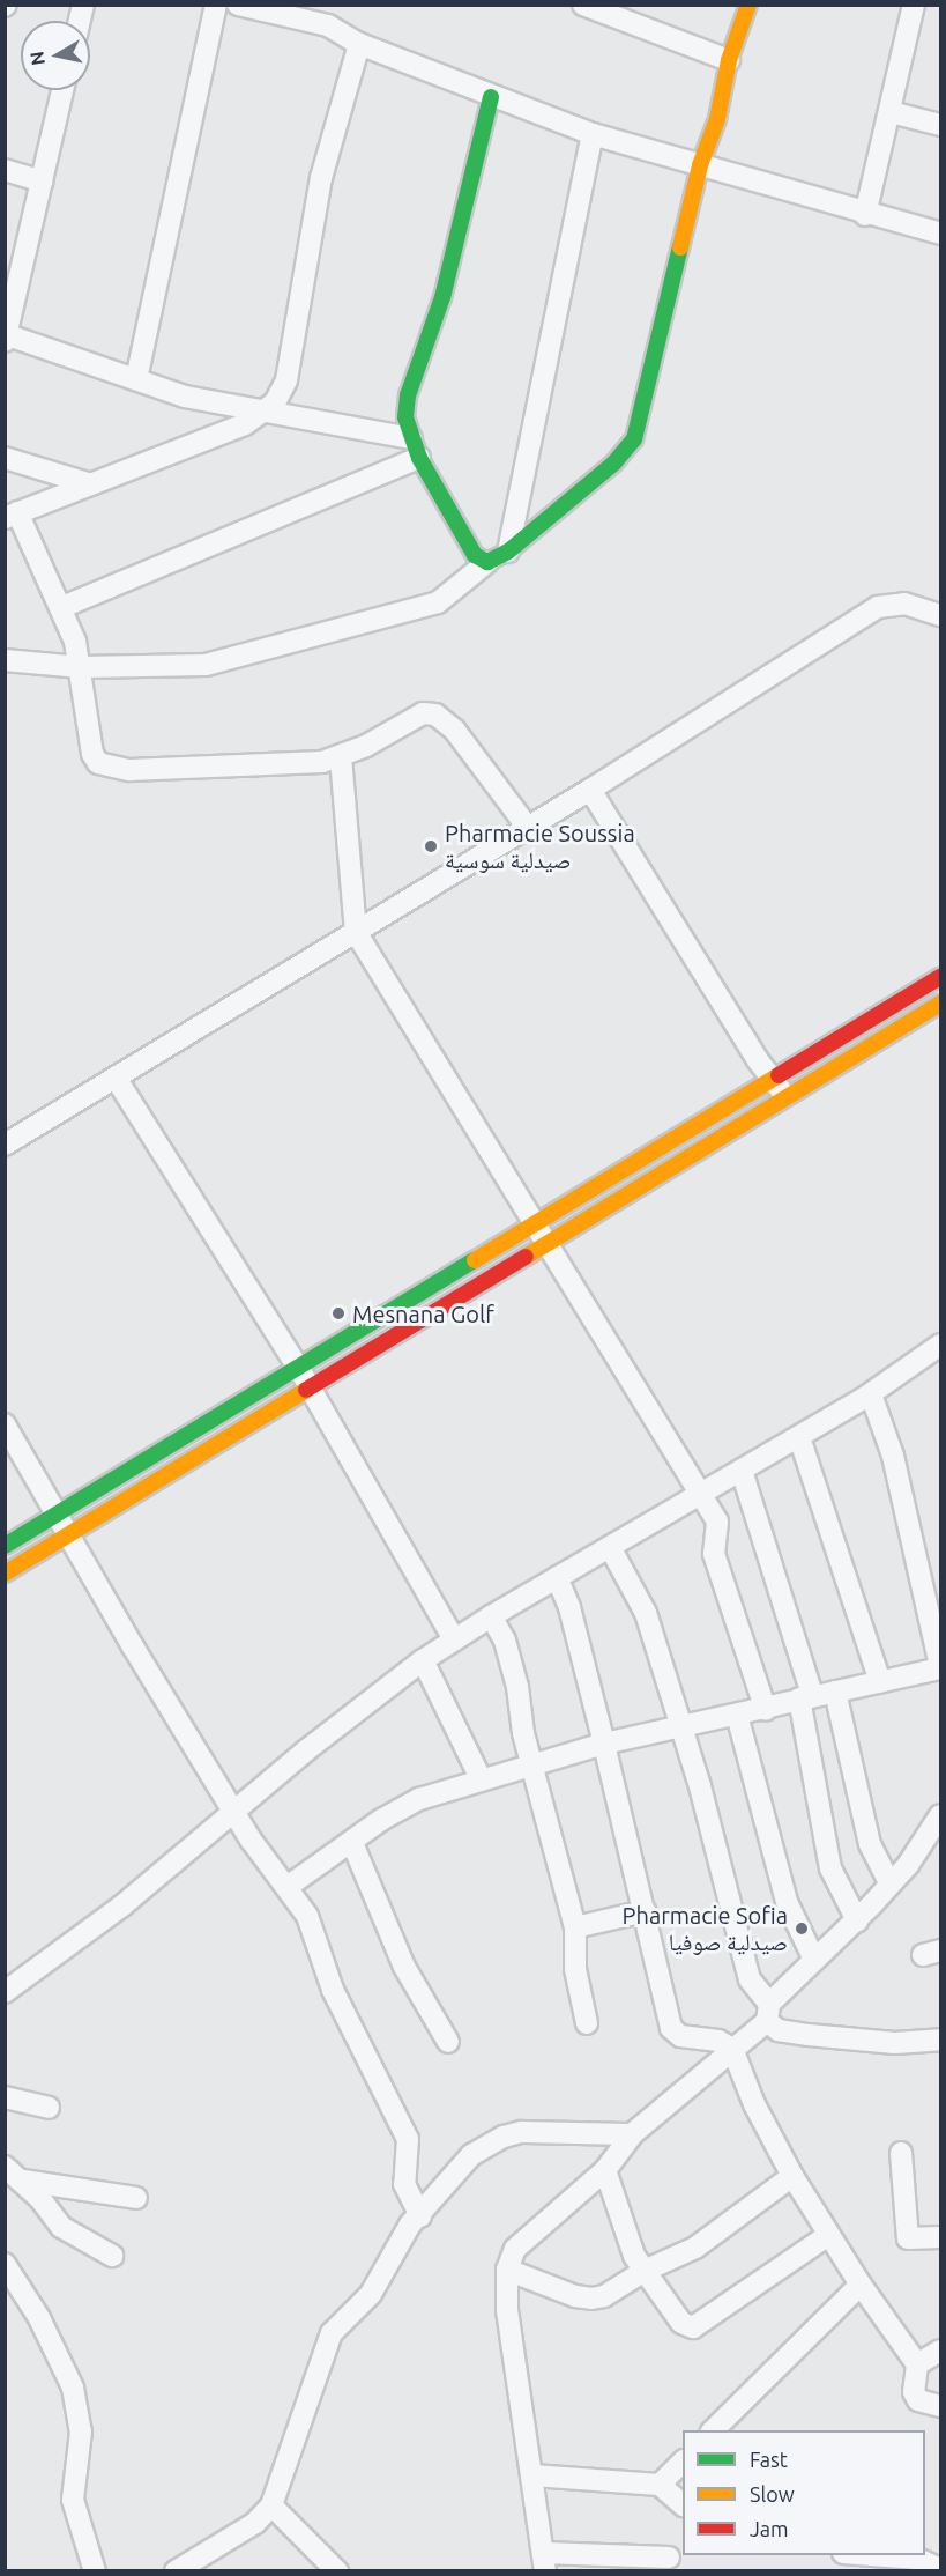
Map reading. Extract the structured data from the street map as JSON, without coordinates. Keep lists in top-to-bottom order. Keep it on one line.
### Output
{"places":["Pharmacie Soussia صيدلية سوسية","Mesnana Golf","Pharmacie Sofia صيدلية صوفيا"],"legend":["Fast","Slow","Jam"],"north":"left"}
